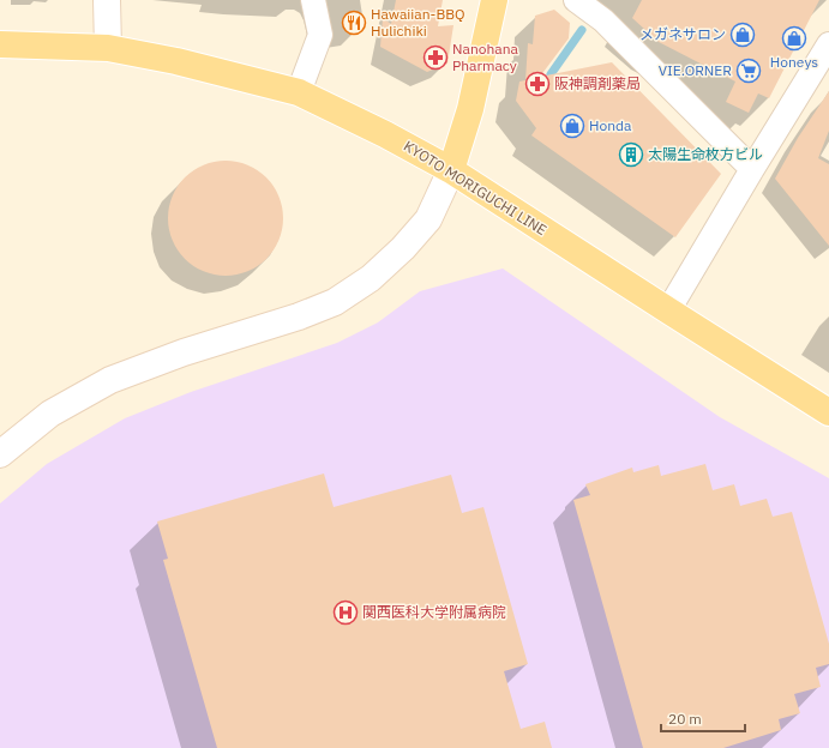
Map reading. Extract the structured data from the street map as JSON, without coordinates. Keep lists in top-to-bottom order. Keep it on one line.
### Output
{"streets":{"main road":["KYOTO MORIGUCHI LINE"]},"places":{"restaurant":["Hawaiian-BBQ Hulichiki"],"shop":["メガネサロン","Honeys","Honda"],"pharmacy":["Nanohana Pharmacy","阪神調剤薬局"],"supermarket":["VIE.ORNER"],"building":["太陽生命枚方ビル"],"hospital":["関西医科大学附属病院"]},"scale_bar":"20 m"}
